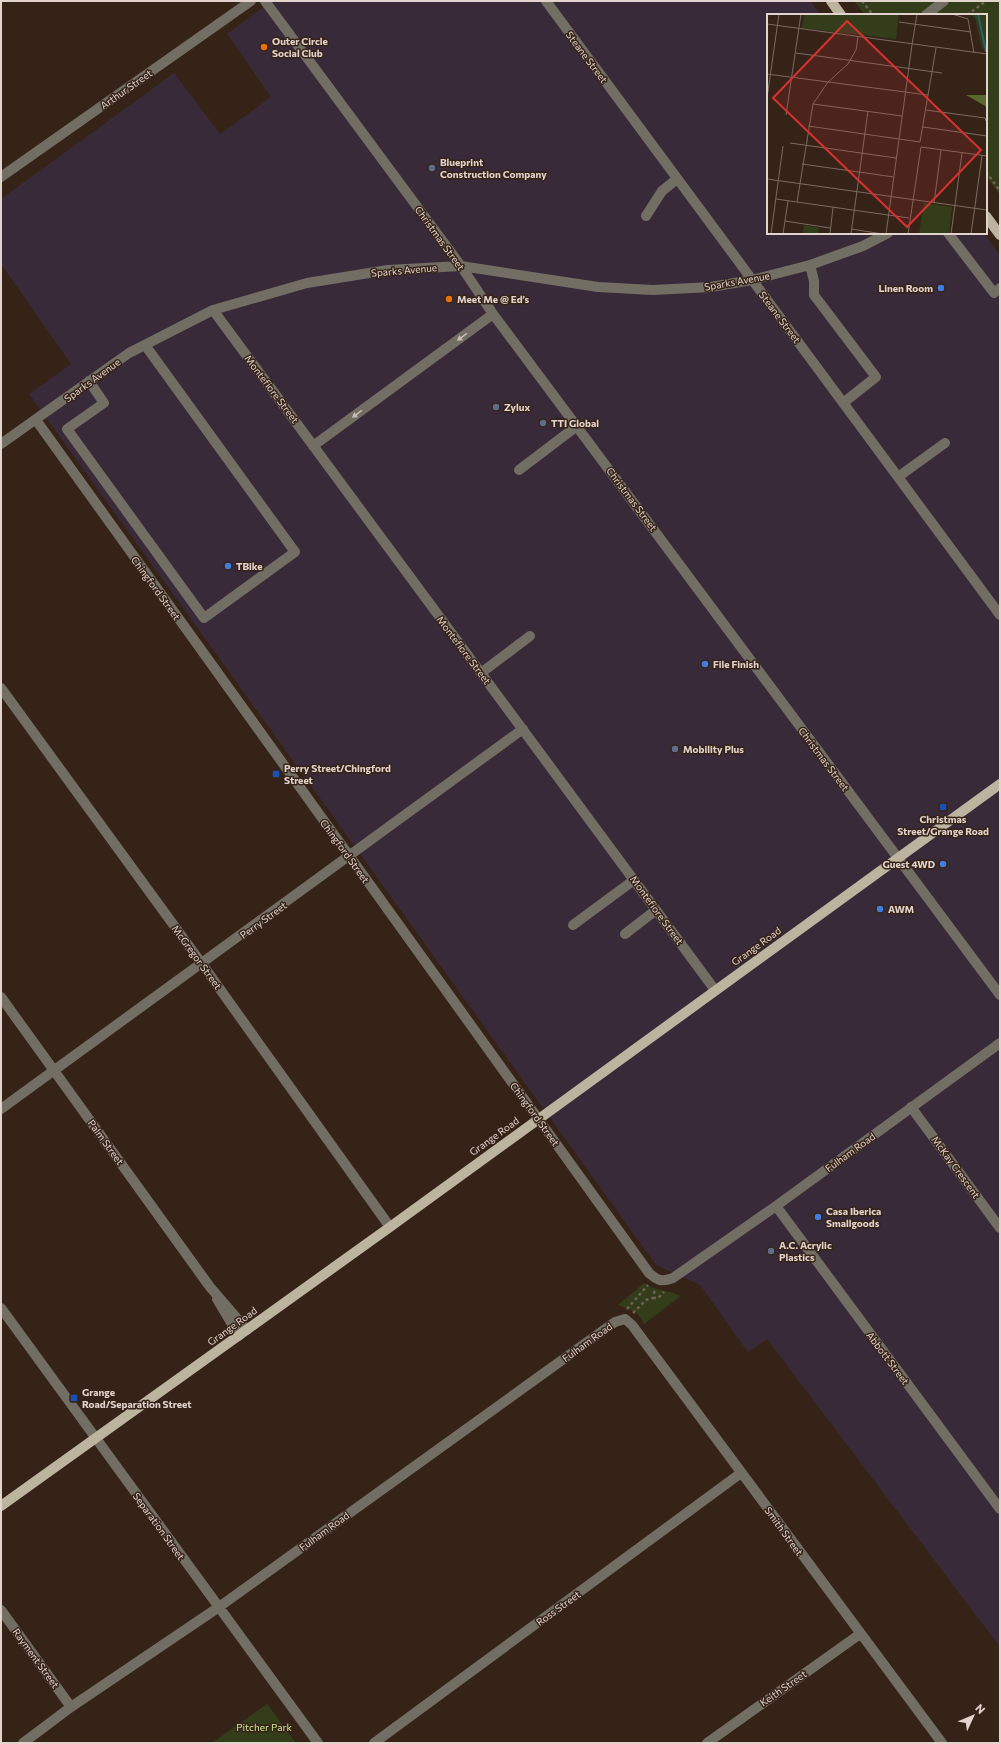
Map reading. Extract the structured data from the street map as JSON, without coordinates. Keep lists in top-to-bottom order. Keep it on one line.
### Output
{"streets":{"main road":["Grange Road"],"street":["Steane Street","Arthur Street","Christmas Street","Sparks Avenue","Montefiore Street","Chingford Street","Perry Street","McGregor Street","Palm Street","Fulham Road","McKay Crescent","Abbott Street","Separation Street","Smith Street","Ross Street","Rayment Street","Keith Street"]},"crossings":[["Steane Street","Sparks Avenue"],["Christmas Street","Sparks Avenue"],["Christmas Street","Grange Road"],["Sparks Avenue","Montefiore Street"],["Sparks Avenue","Chingford Street"],["Montefiore Street","Perry Street"],["Montefiore Street","Grange Road"],["Chingford Street","Perry Street"],["Chingford Street","Grange Road"],["Chingford Street","Fulham Road"],["Perry Street","McGregor Street"],["Perry Street","Palm Street"],["Grange Road","McGregor Street"],["Grange Road","Palm Street"],["Grange Road","Separation Street"],["Fulham Road","McKay Crescent"],["Fulham Road","Abbott Street"],["Fulham Road","Separation Street"],["Fulham Road","Smith Street"],["Fulham Road","Rayment Street"],["Smith Street","Ross Street"],["Smith Street","Keith Street"]],"parks":["Pitcher Park"],"places":{"other":["Outer Circle Social Club","Blueprint Construction Company","Linen Room","Meet Me @ Ed’s","Zylux","TTI Global","TBike","File Finish","Mobility Plus","Guest 4WD","AWM","Casa Iberica Smallgoods","A.C. Acrylic Plastics"],"transit":["Perry Street/Chingford Street","Christmas Street/Grange Road","Grange Road/Separation Street"]},"north":"top right"}
